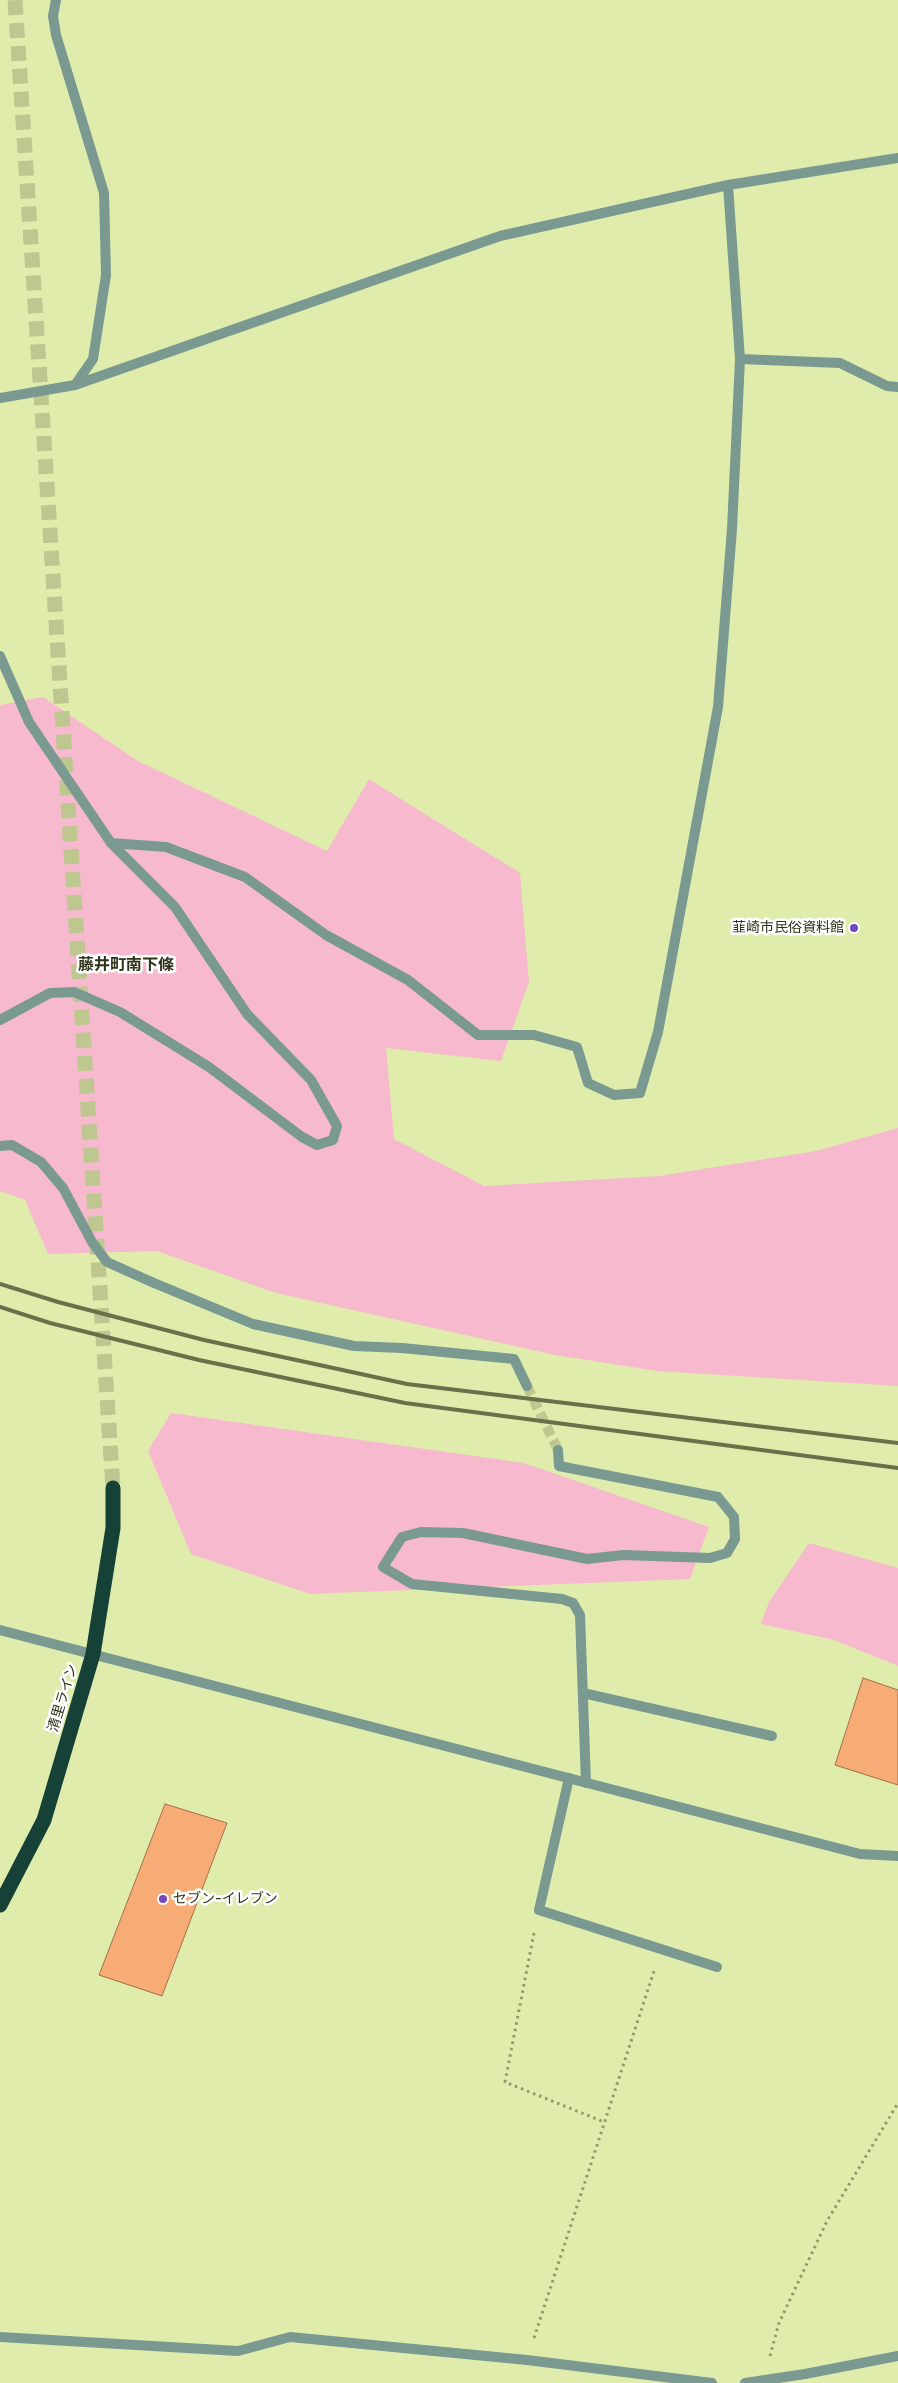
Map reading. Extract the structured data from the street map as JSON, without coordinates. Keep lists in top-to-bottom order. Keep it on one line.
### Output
{"streets":{"highway":["清里ライン"]},"districts":["藤井町南下條"],"places":["韮崎市民俗資料館","セブン-イレブン"]}
